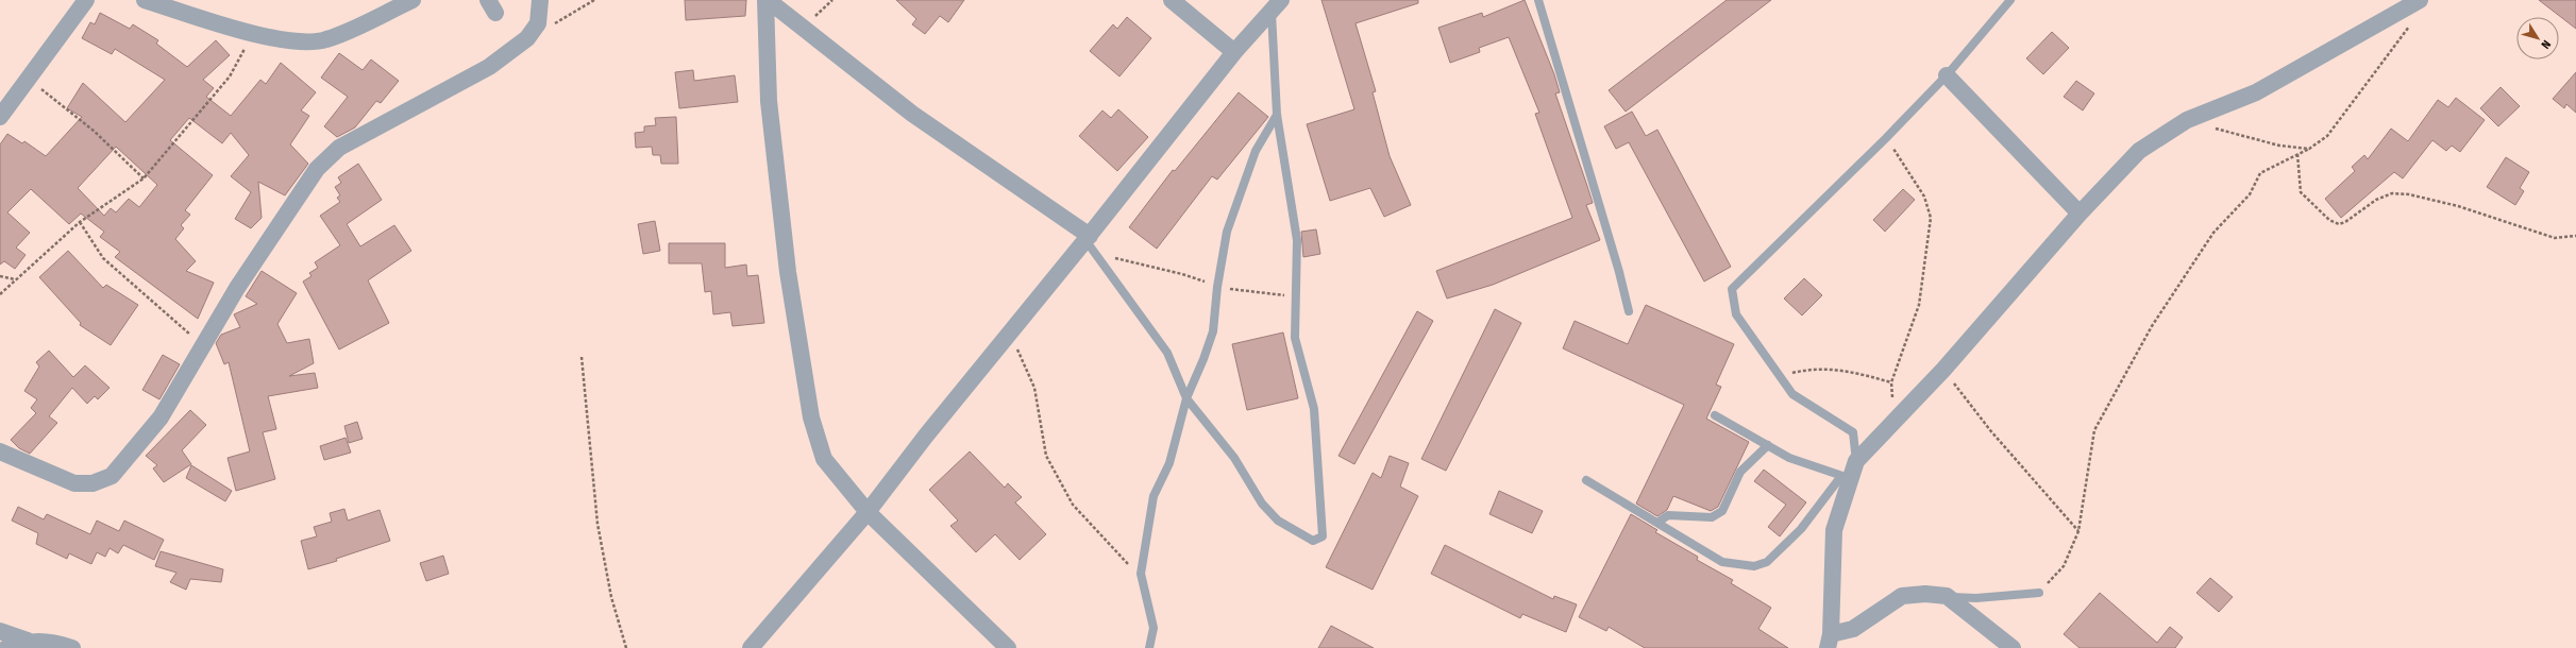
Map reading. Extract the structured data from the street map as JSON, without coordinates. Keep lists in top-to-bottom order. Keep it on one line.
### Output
{"north":"bottom right"}
